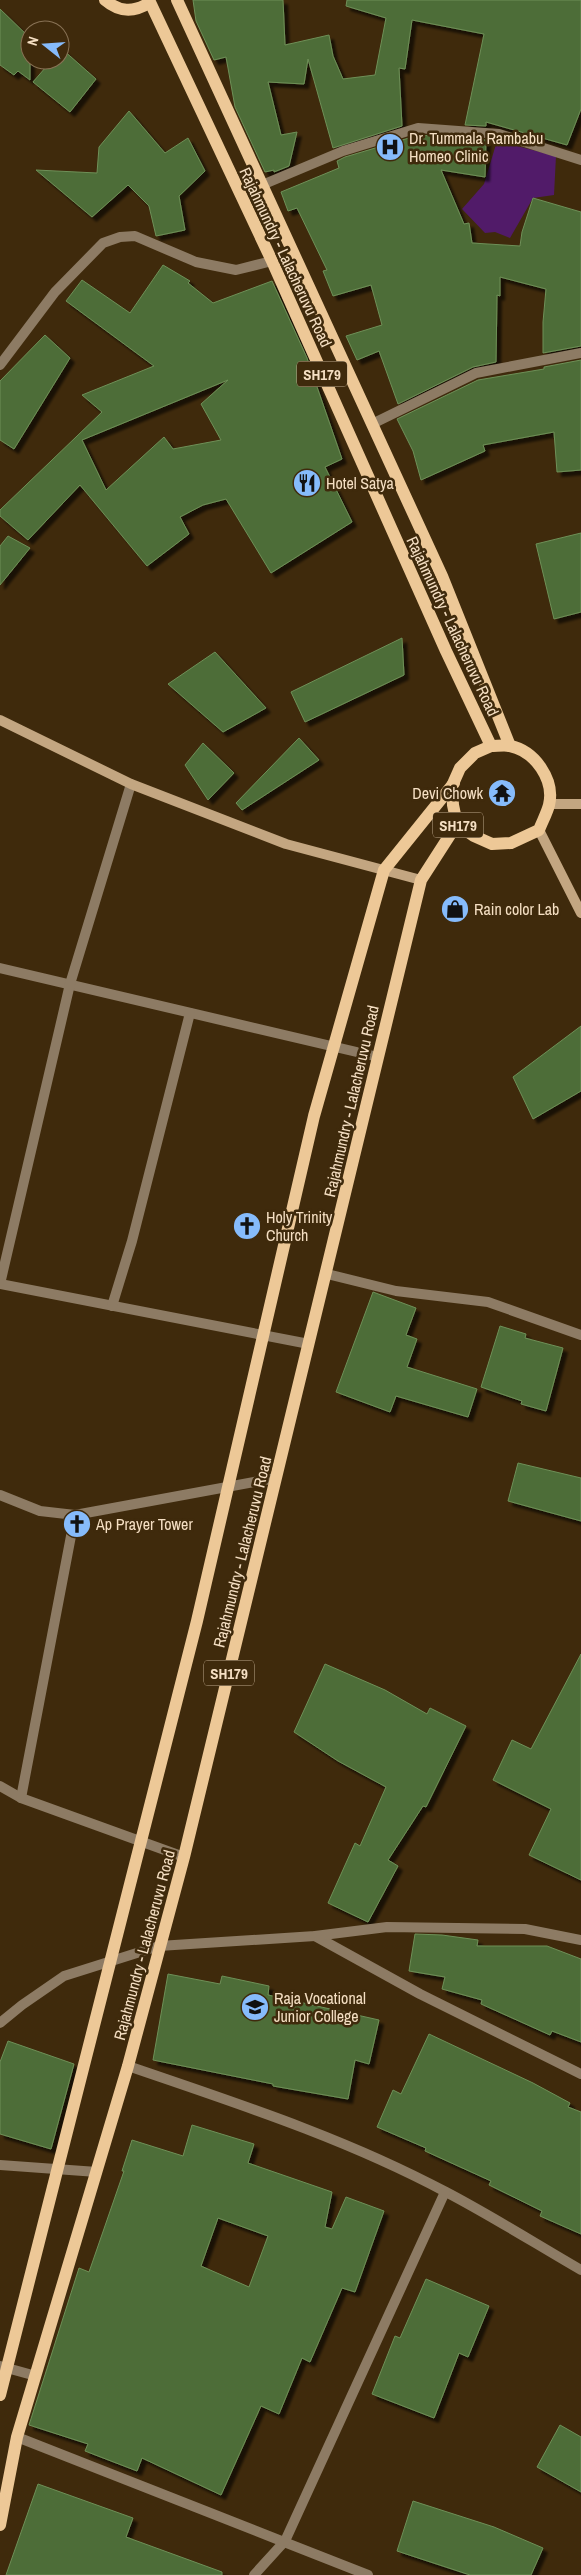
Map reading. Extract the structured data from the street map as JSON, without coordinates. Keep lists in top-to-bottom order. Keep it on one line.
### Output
{"streets":{"main road":["Rajahmundry - Lalacheruvu Road","SH179"]},"crossings":[["Rajahmundry - Lalacheruvu Road","SH179"]],"places":{"hospital":["Dr. Tummala Rambabu Homeo Clinic"],"restaurant":["Hotel Satya"],"temple":["Devi Chowk"],"shop":["Rain color Lab"],"church":["Holy Trinity Church","Ap Prayer Tower"],"school or university":["Raja Vocational Junior College"]},"north":"left"}
